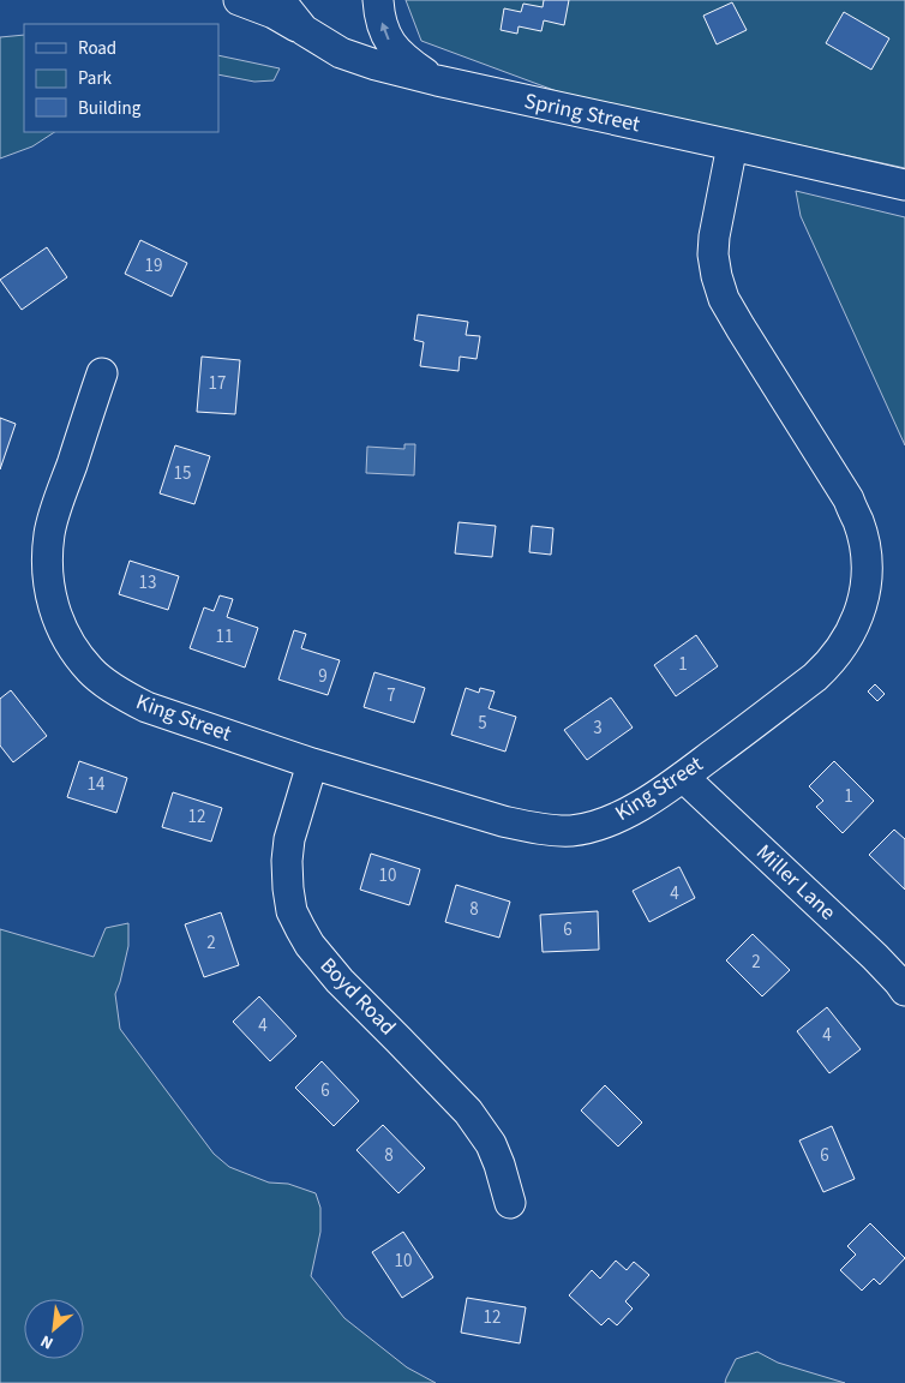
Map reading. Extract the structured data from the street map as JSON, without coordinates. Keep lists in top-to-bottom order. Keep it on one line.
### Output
{"streets":{"street":["Spring Street","King Street","Miller Lane","Boyd Road"]},"crossings":[["Spring Street","King Street"],["King Street","Miller Lane"],["King Street","Boyd Road"]],"house_numbers":["19","17","15","13","11","1","9","7","5","3","14","1","12","10","4","8","6","2","2","4","4","6","8","6","10","12"],"legend":["Road","Park","Building"],"north":"bottom left"}
